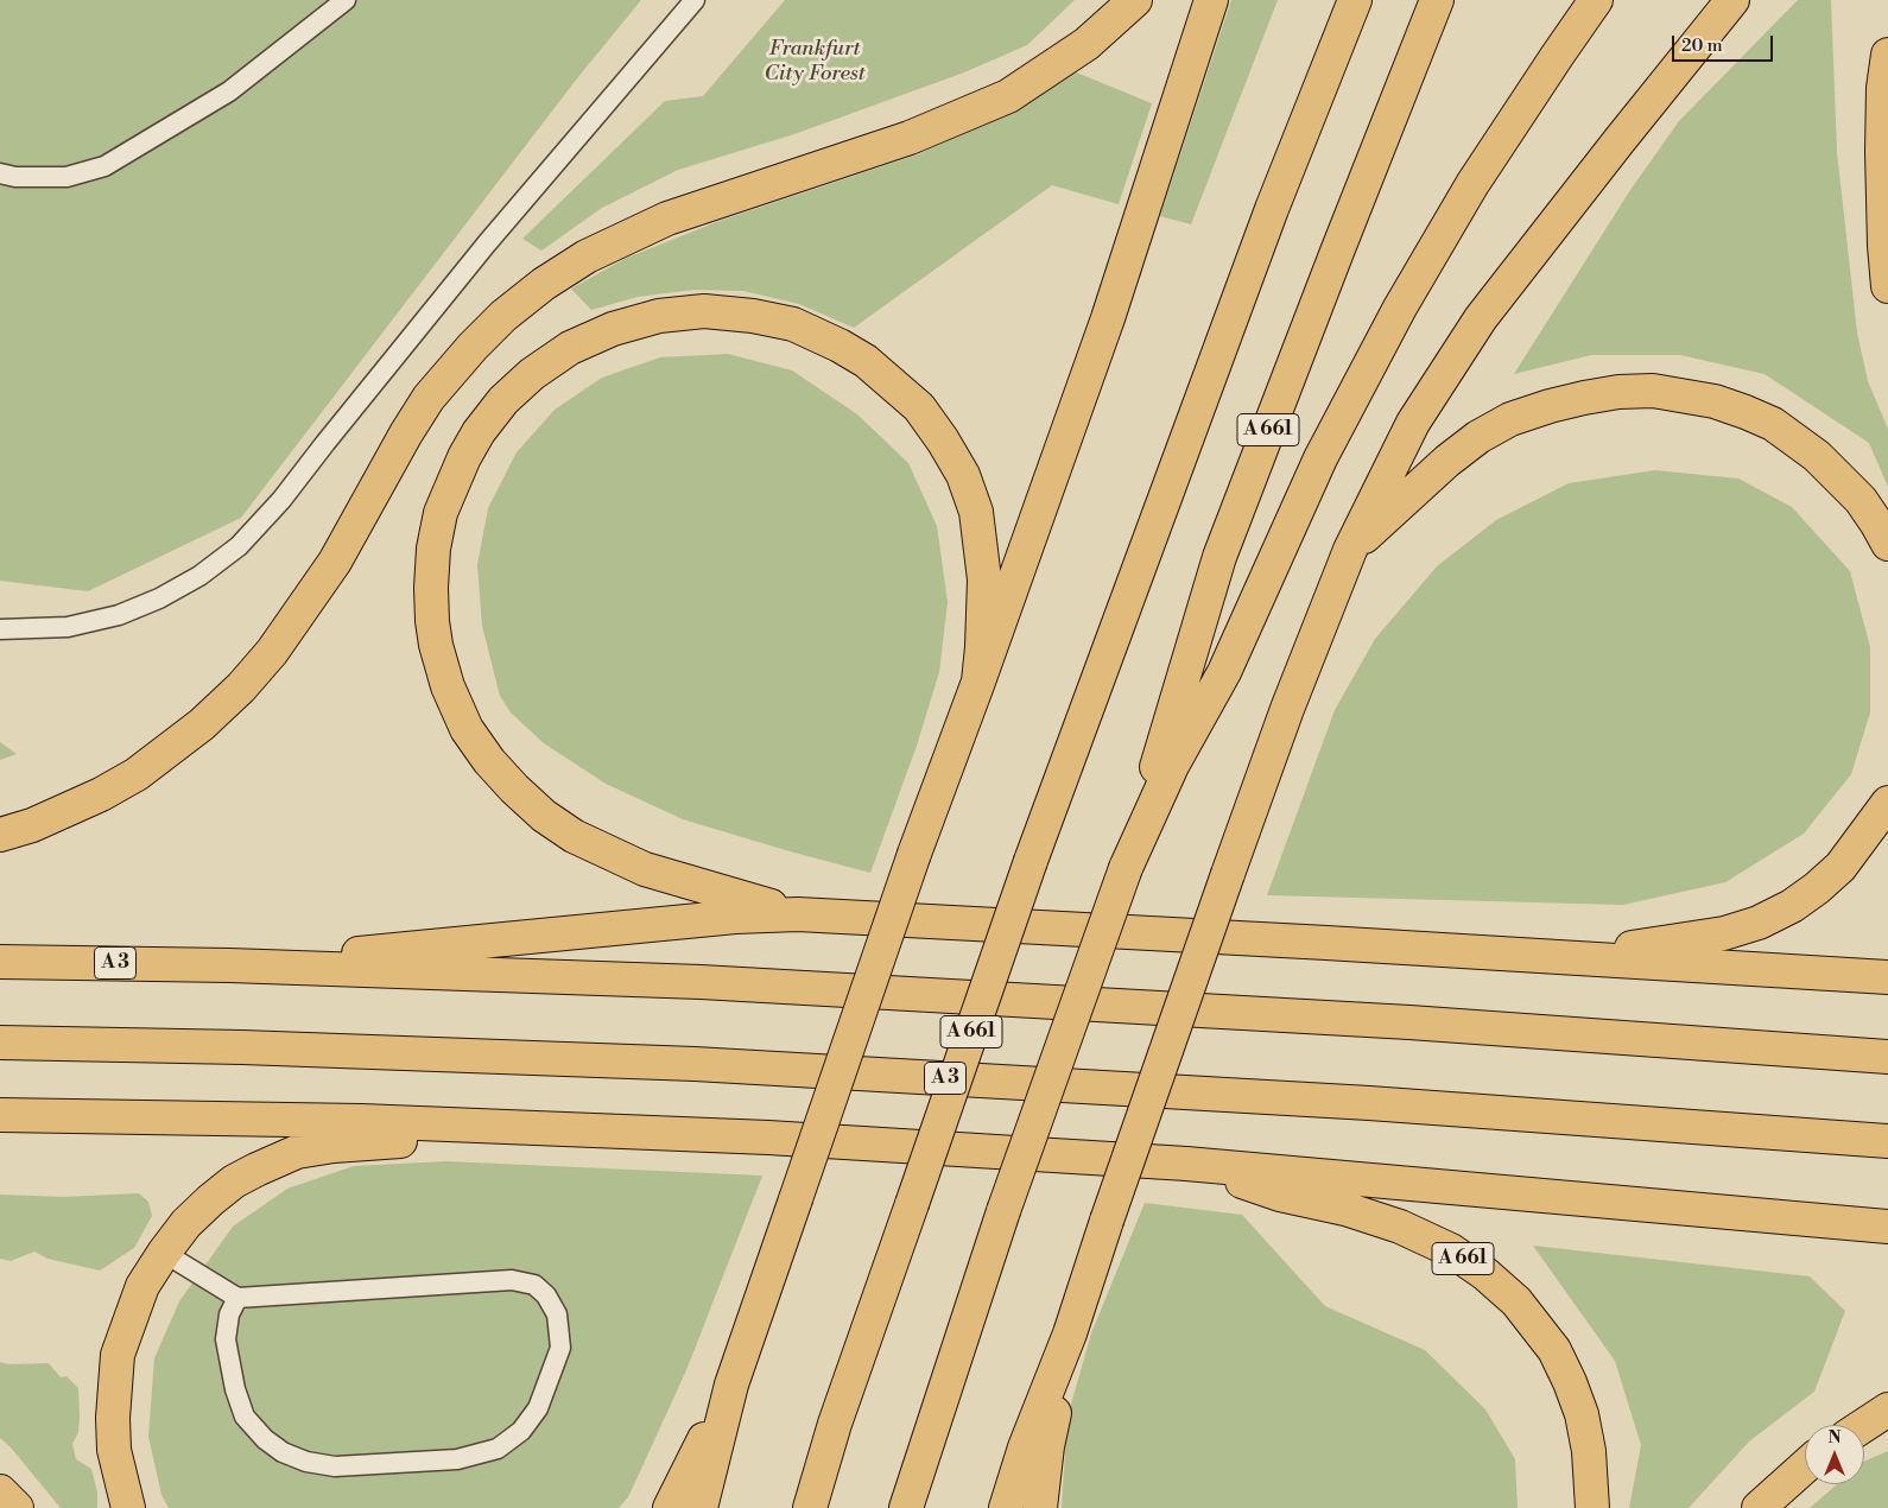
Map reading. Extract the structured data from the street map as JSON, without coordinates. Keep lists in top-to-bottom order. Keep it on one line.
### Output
{"streets":{"highway":["A 661","A 3"]},"parks":["Frankfurt City Forest"],"scale_bar":"20 m","north":"top"}
